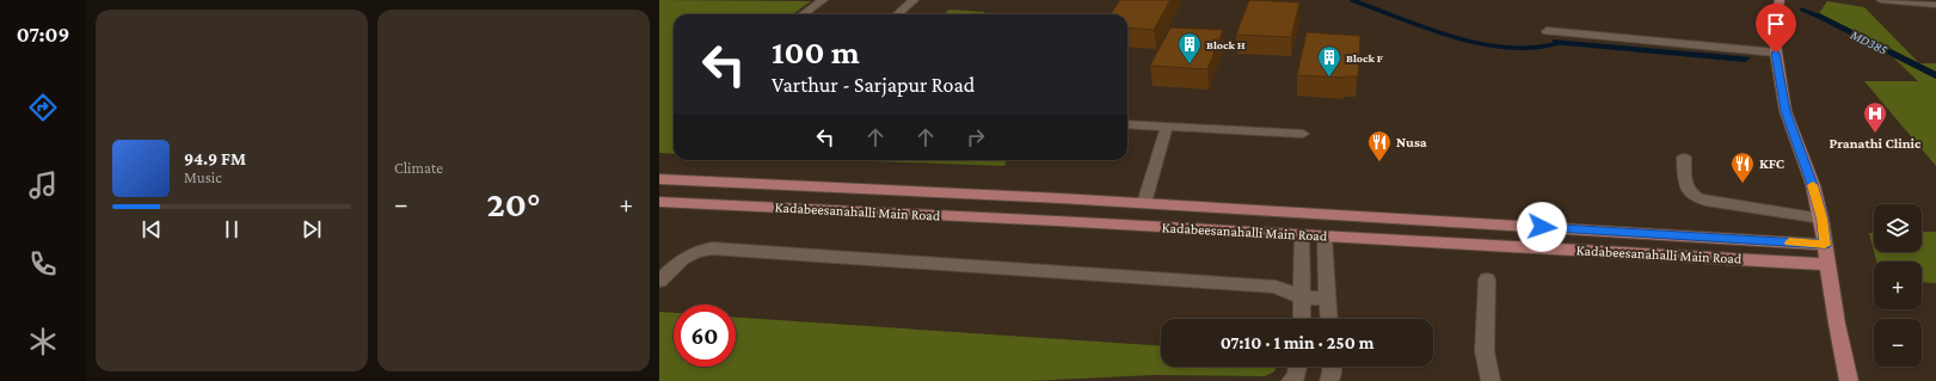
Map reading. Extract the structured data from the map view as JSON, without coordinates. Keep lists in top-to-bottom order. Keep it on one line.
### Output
{"streets":{"main road":["Kadabeesanahalli Main Road"]},"water":["MD385"],"places":{"building":["Block H","Block F"],"hospital":["Pranathi Clinic"],"restaurant":["Nusa","KFC"]},"page":{"tabs":"07:09","tile":"Climate","turn":["100 m","Varthur - Sarjapur Road"],"song":["94.9 FM","Music"],"heat":["−","20°","+"],"map_buttons":["+","−"],"limit":"60","trip":"07:10 · 1 min · 250 m"}}
